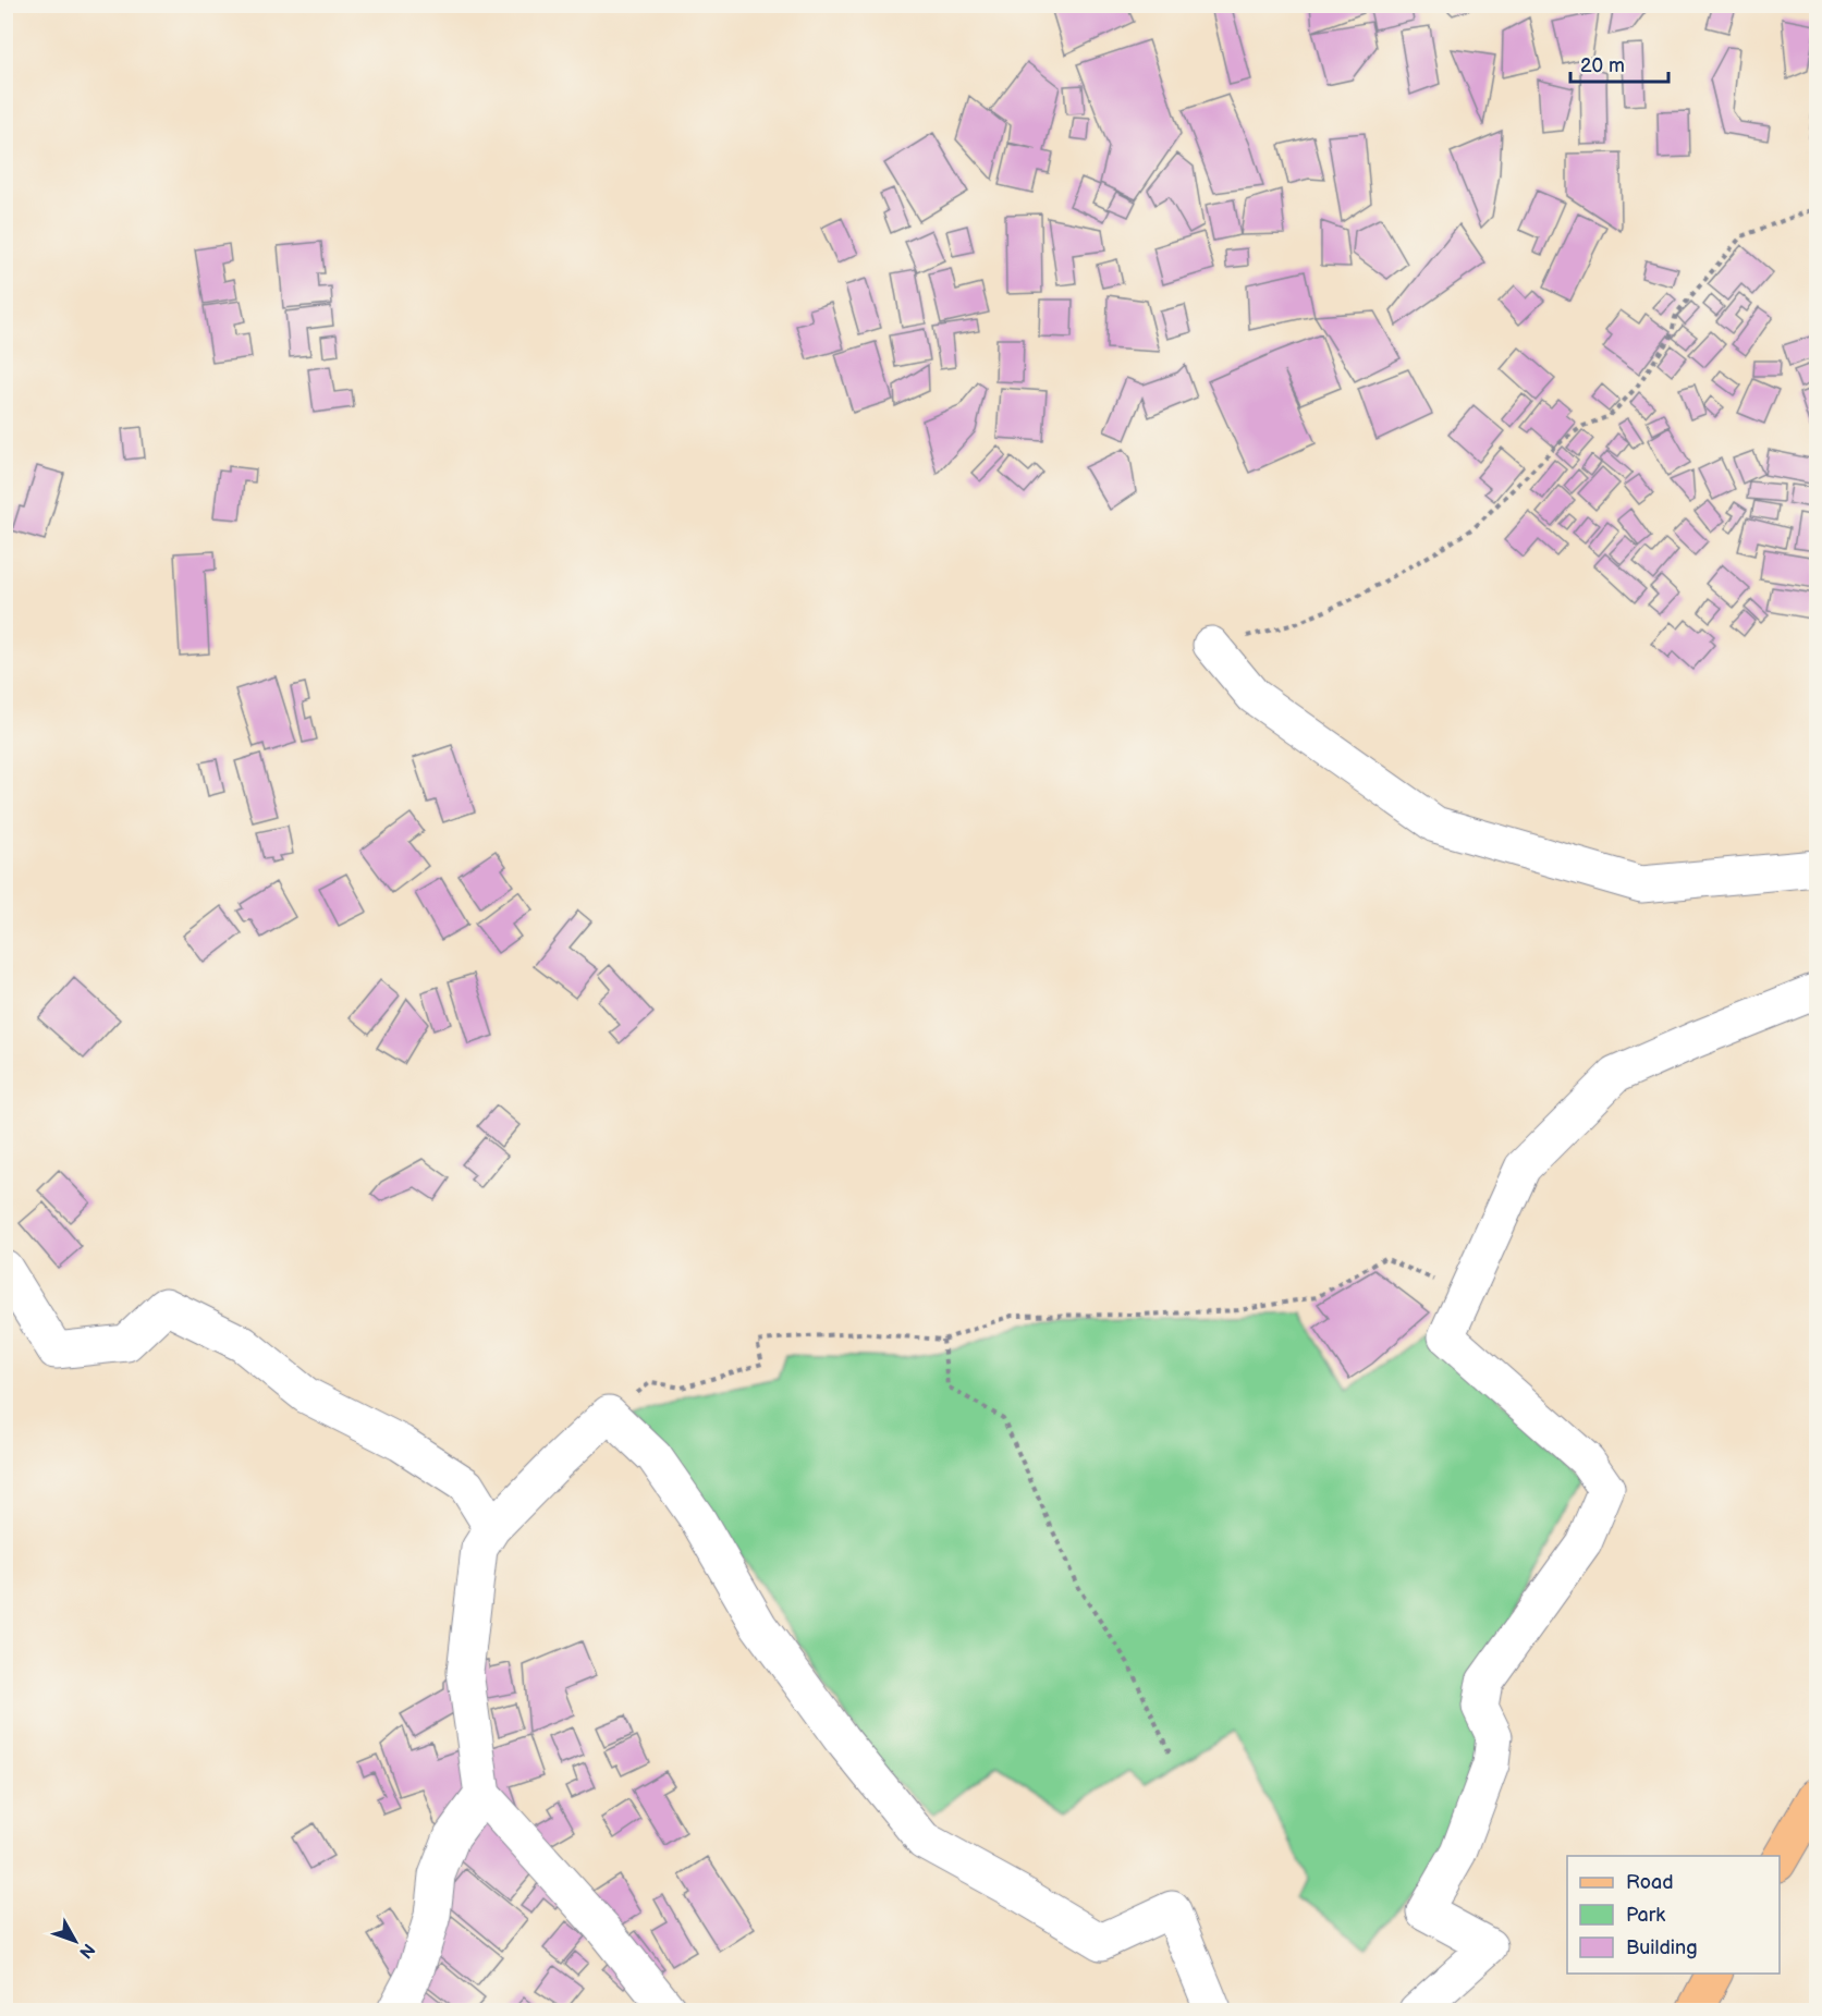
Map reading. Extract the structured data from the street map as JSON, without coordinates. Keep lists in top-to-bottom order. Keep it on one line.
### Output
{"legend":["Road","Park","Building"],"scale_bar":"20 m","north":"bottom right"}
